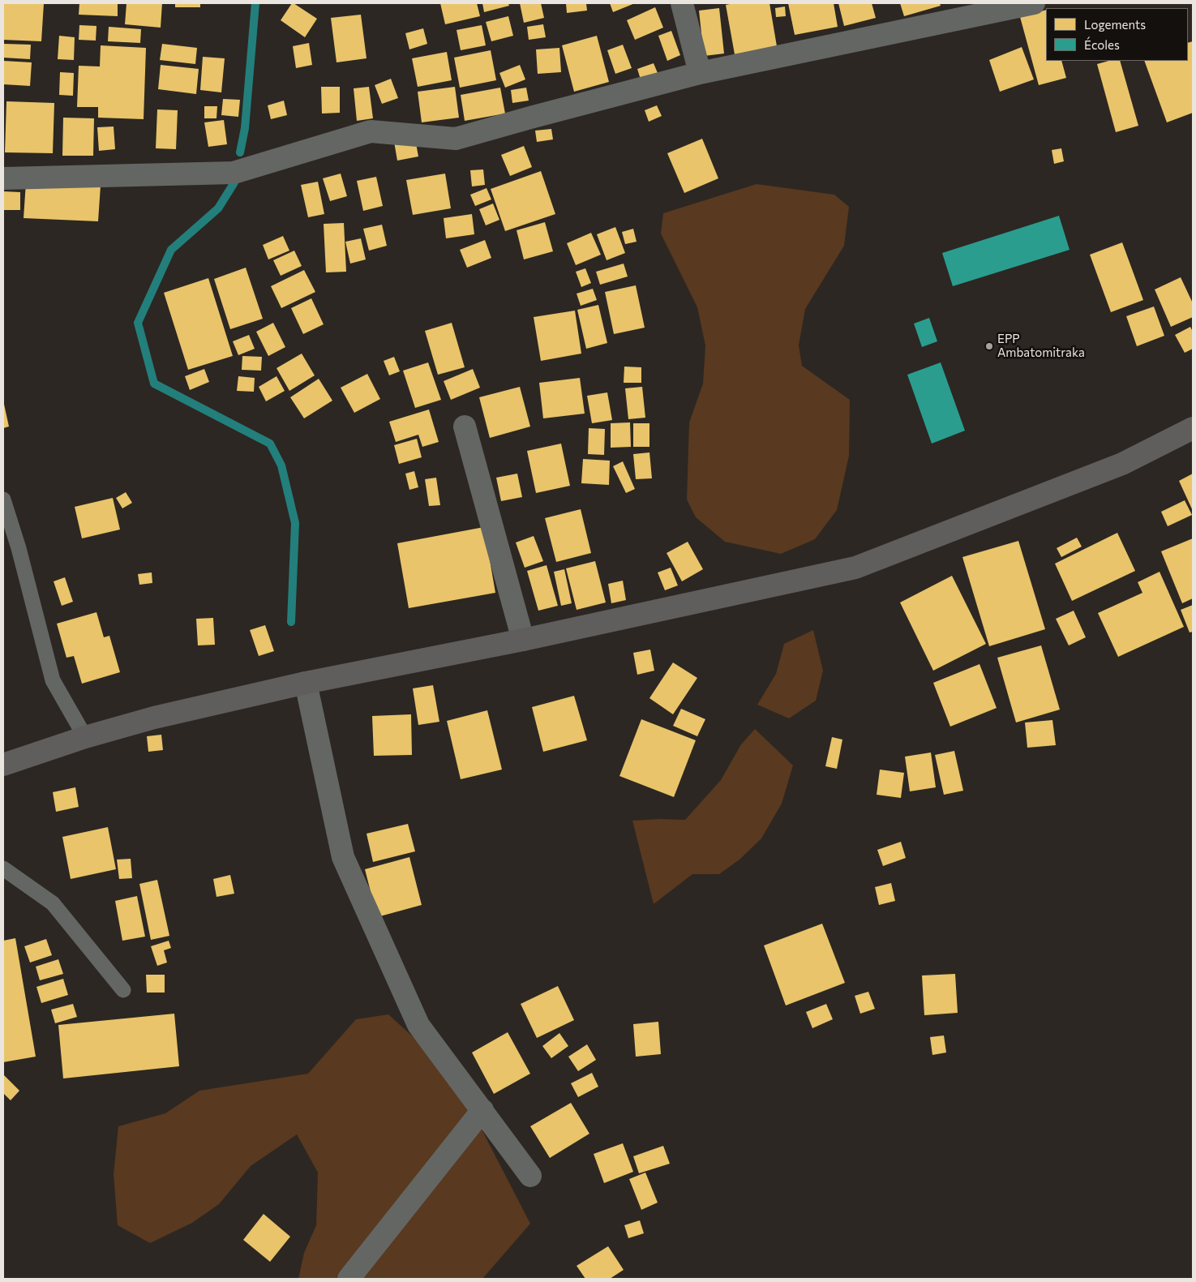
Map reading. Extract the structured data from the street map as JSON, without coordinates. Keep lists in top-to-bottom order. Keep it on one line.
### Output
{"places":["EPP Ambatomitraka"],"legend":["Logements","Écoles"]}
